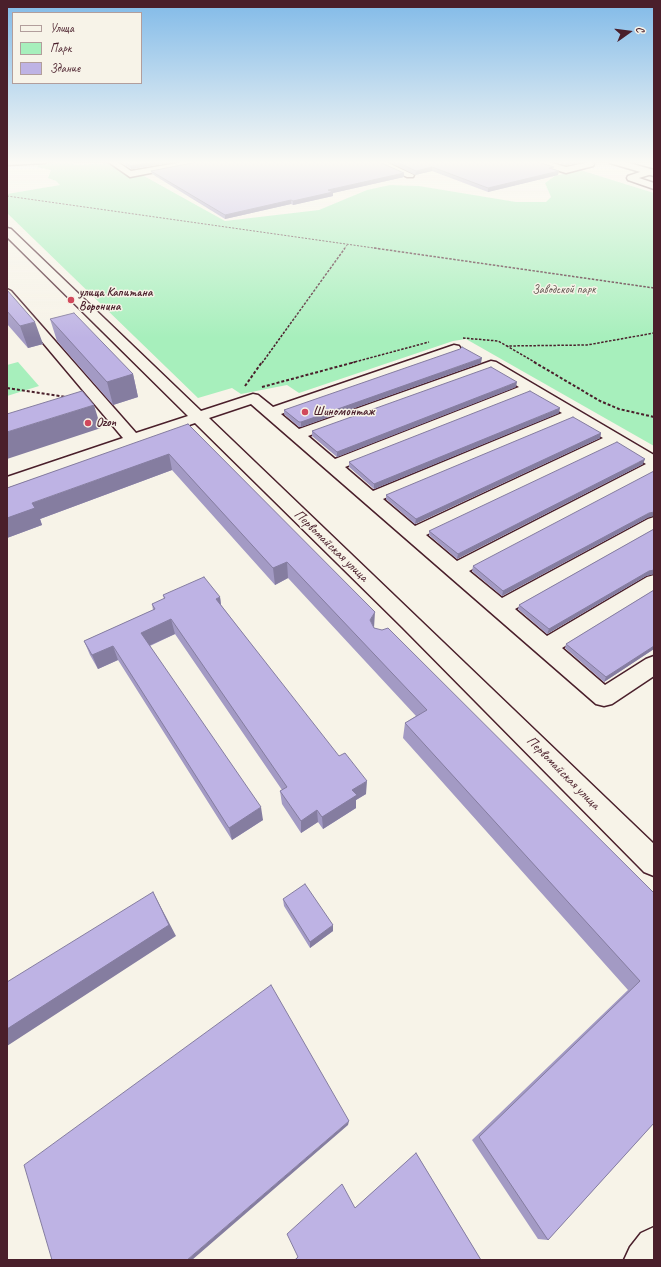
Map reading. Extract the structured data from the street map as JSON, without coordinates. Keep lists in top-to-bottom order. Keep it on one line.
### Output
{"streets":{"street":["Первомайская улица"]},"parks":["Заводской парк"],"places":["улица Капитана Воронина","Шиномонтаж","Ozon"],"legend":["Улица","Парк","Здание"],"north":"right"}
